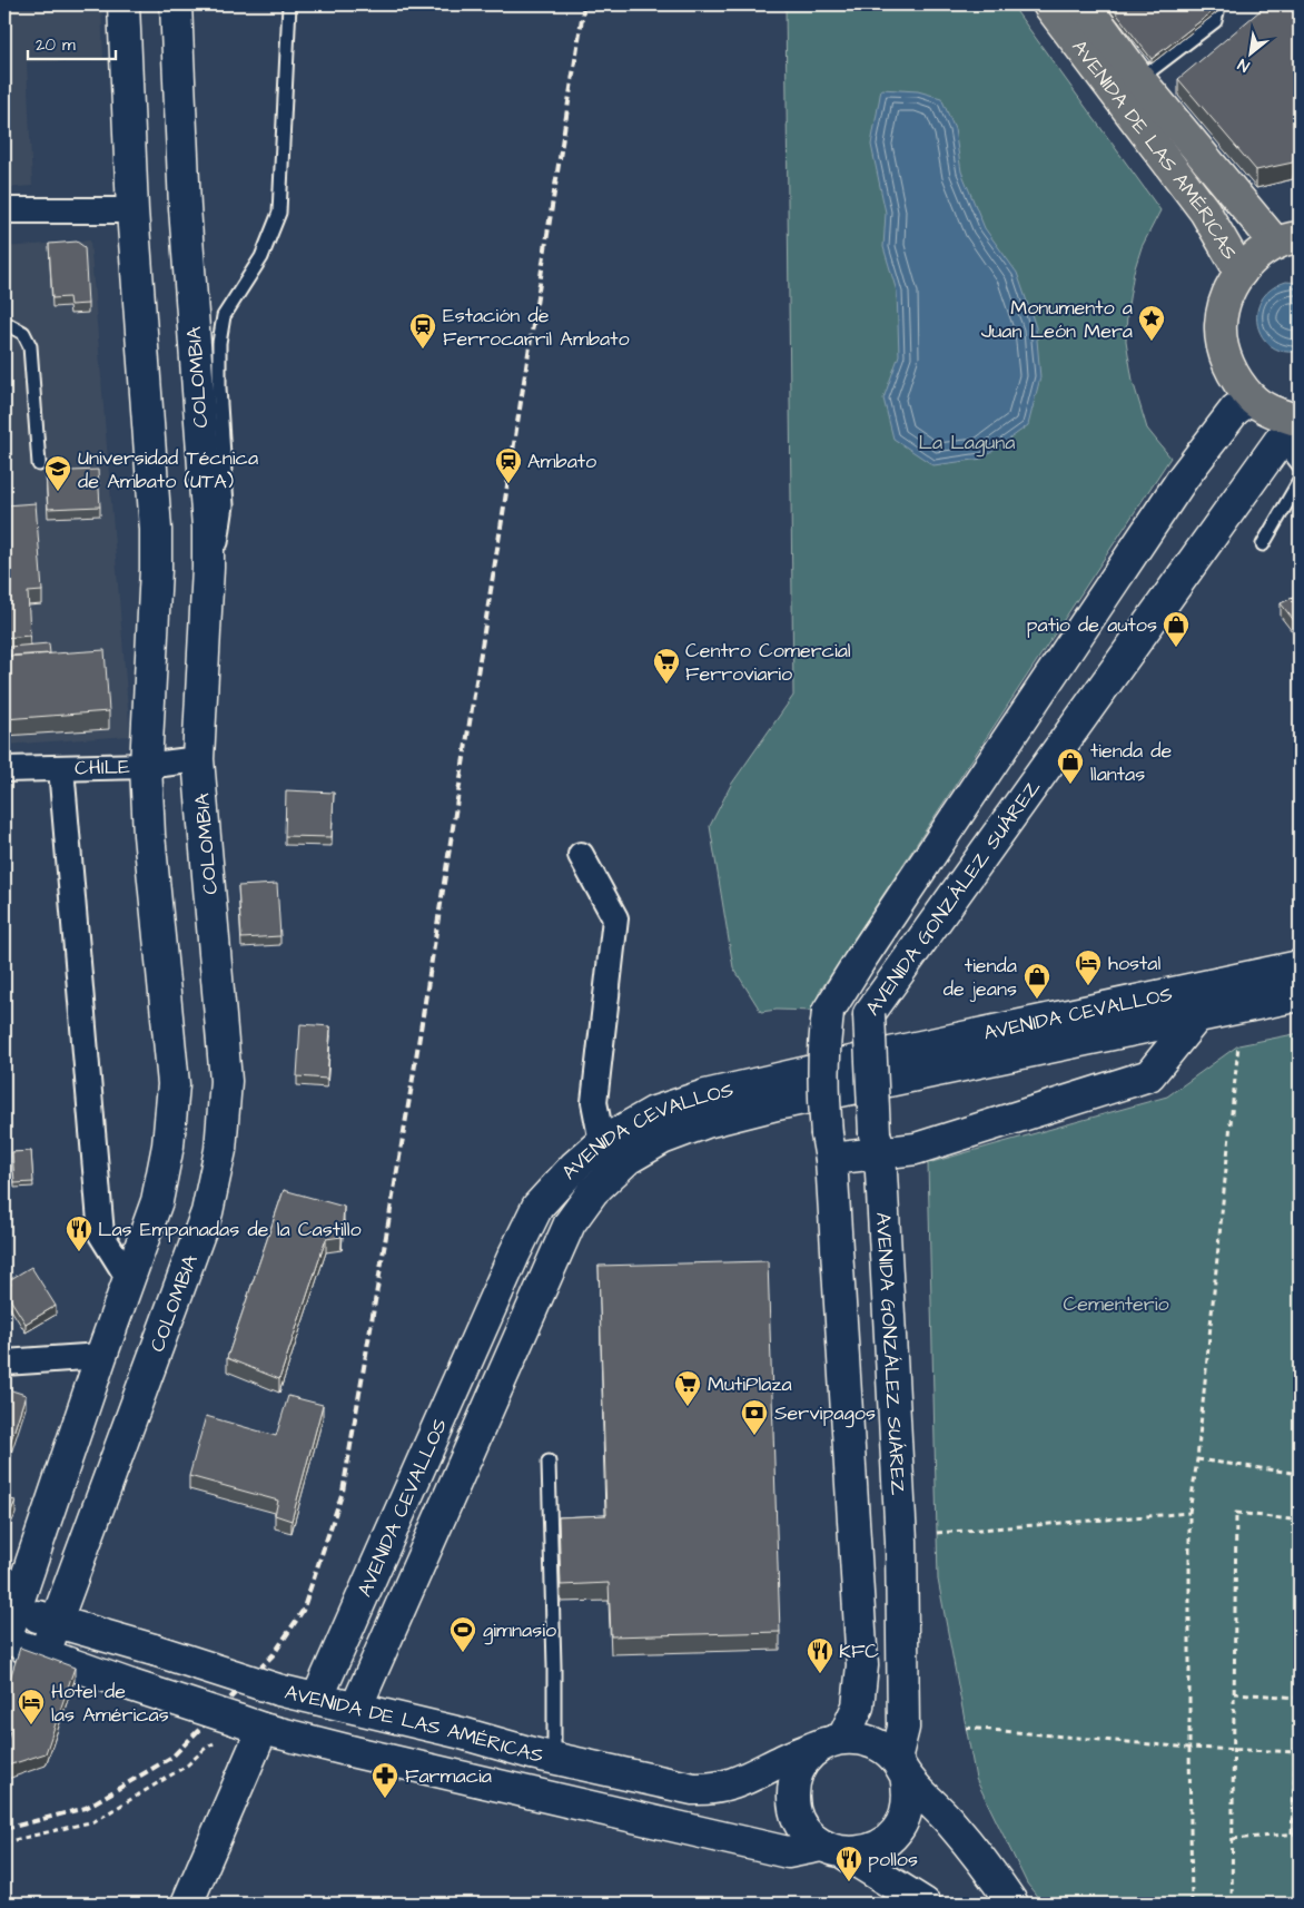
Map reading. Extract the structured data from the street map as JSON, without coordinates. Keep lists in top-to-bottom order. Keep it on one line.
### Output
{"streets":{"main road":["AVENIDA DE LAS AMÉRICAS","COLOMBIA","AVENIDA GONZÁLEZ SUÁREZ","AVENIDA CEVALLOS"],"street":["CHILE"]},"crossings":[["AVENIDA DE LAS AMÉRICAS","COLOMBIA"],["AVENIDA DE LAS AMÉRICAS","AVENIDA GONZÁLEZ SUÁREZ"],["AVENIDA DE LAS AMÉRICAS","AVENIDA CEVALLOS"],["COLOMBIA","CHILE"]],"parks":["La Laguna","Cementerio"],"places":{"place":["Monumento a Juan León Mera"],"station":["Estación de Ferrocarril Ambato","Ambato"],"school or university":["Universidad Técnica de Ambato (UTA)"],"shop":["patio de autos","tienda de llantas","tienda de jeans"],"supermarket":["Centro Comercial Ferroviario","MutiPlaza"],"hotel":["hostal","Hotel de las Américas"],"restaurant":["Las Empanadas de la Castillo","KFC","pollos"],"bank":["Servipagos"],"sports":["gimnasio"],"pharmacy":["Farmacia"]},"scale_bar":"20 m","north":"bottom left"}
